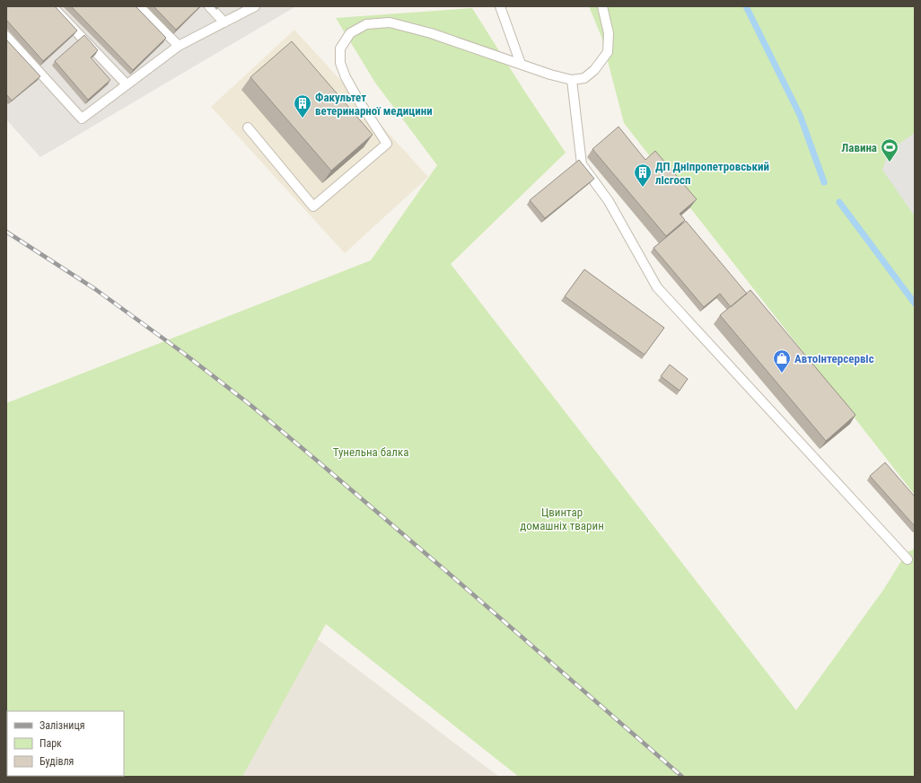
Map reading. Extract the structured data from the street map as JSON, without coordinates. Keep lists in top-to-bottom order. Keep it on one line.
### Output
{"parks":["Тунельна балка","Цвинтар домашніх тварин"],"places":{"building":["Факультет ветеринарної медицини","ДП Дніпропетровський лісгосп"],"sports":["Лавина"],"shop":["Автоінтерсервіс"]},"legend":["Залізниця","Парк","Будівля"]}
